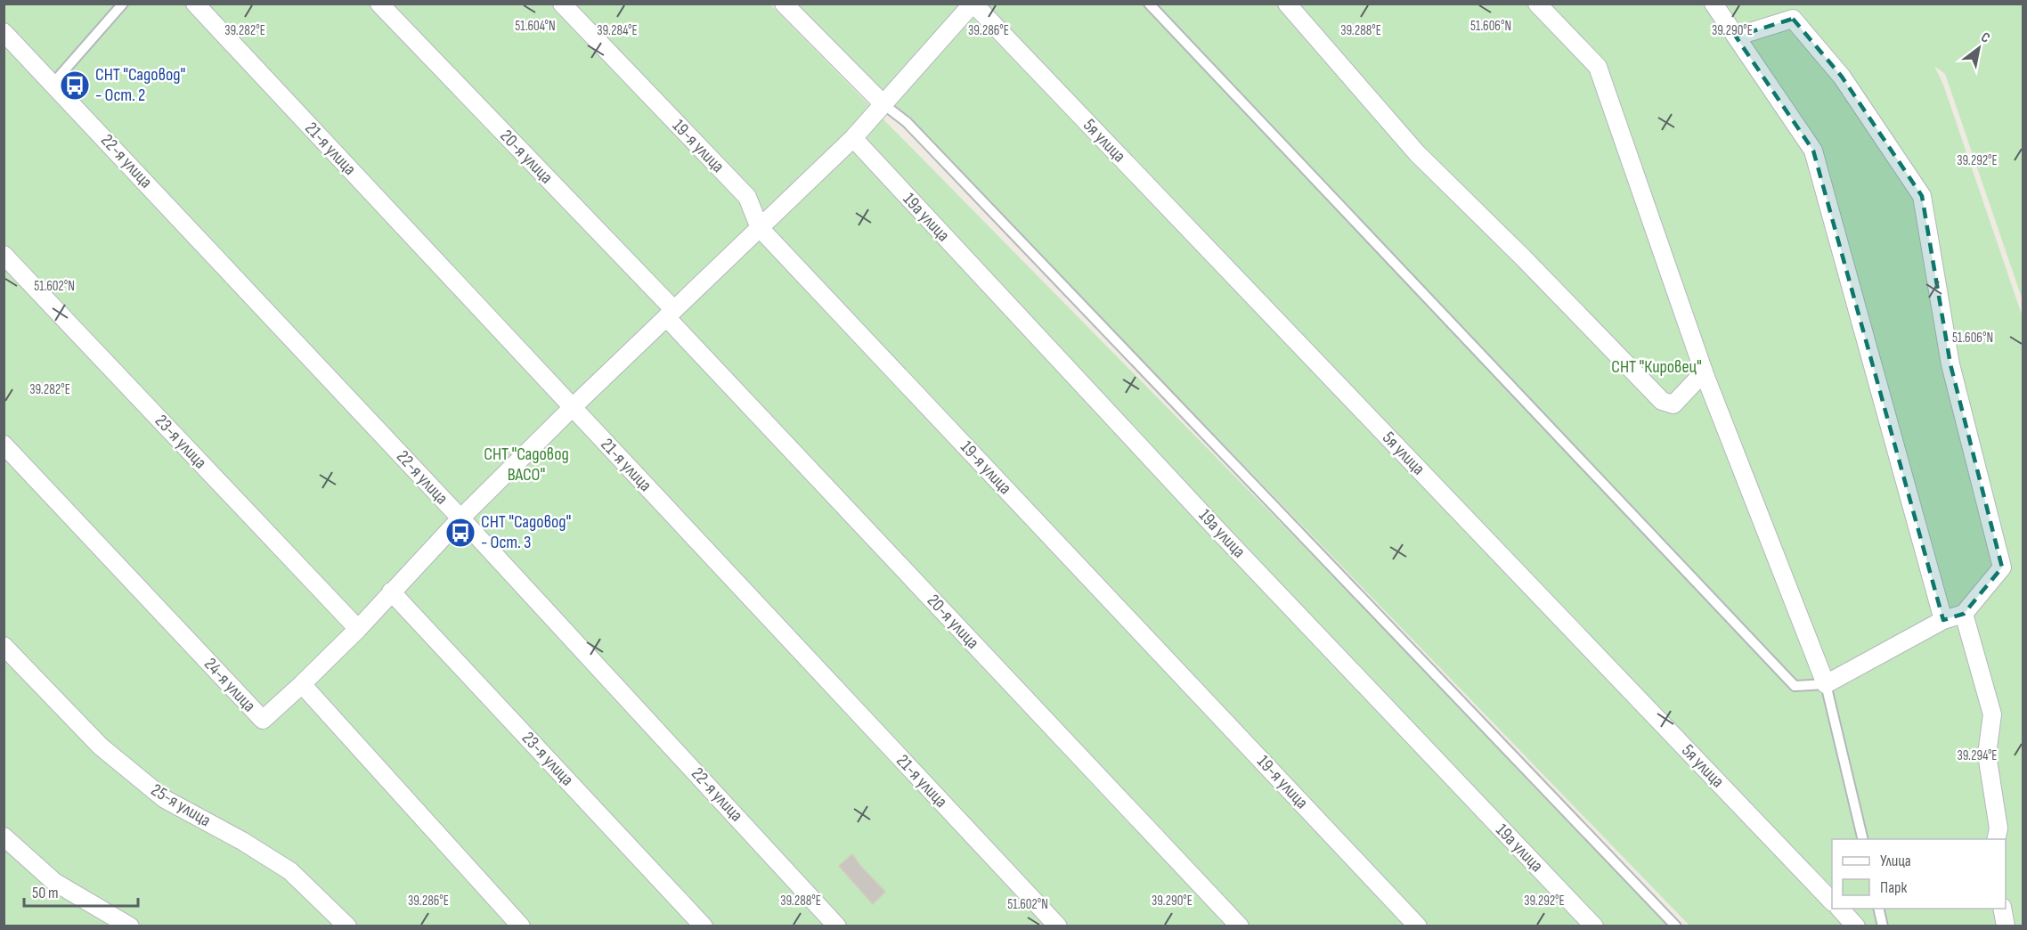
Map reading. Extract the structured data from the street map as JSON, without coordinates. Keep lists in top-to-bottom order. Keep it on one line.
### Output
{"streets":{"street":["5я улица","19-я улица","21-я улица","20-я улица","22-я улица","19а улица","23-я улица","24-я улица","25-я улица"]},"parks":["СНТ \"Кировец\"","СНТ \"Садовод ВАСО\""],"places":{"bus stop":["СНТ \"Садовод\" - Ост. 2","СНТ \"Садовод\" - Ост. 3"]},"legend":["Улица","Парк"],"scale_bar":"50 m","north":"top right","coordinates":["51.604°N","51.606°N","39.282°E","39.284°E","39.286°E","39.288°E","39.290°E","39.292°E","51.602°N","39.294°E"]}
